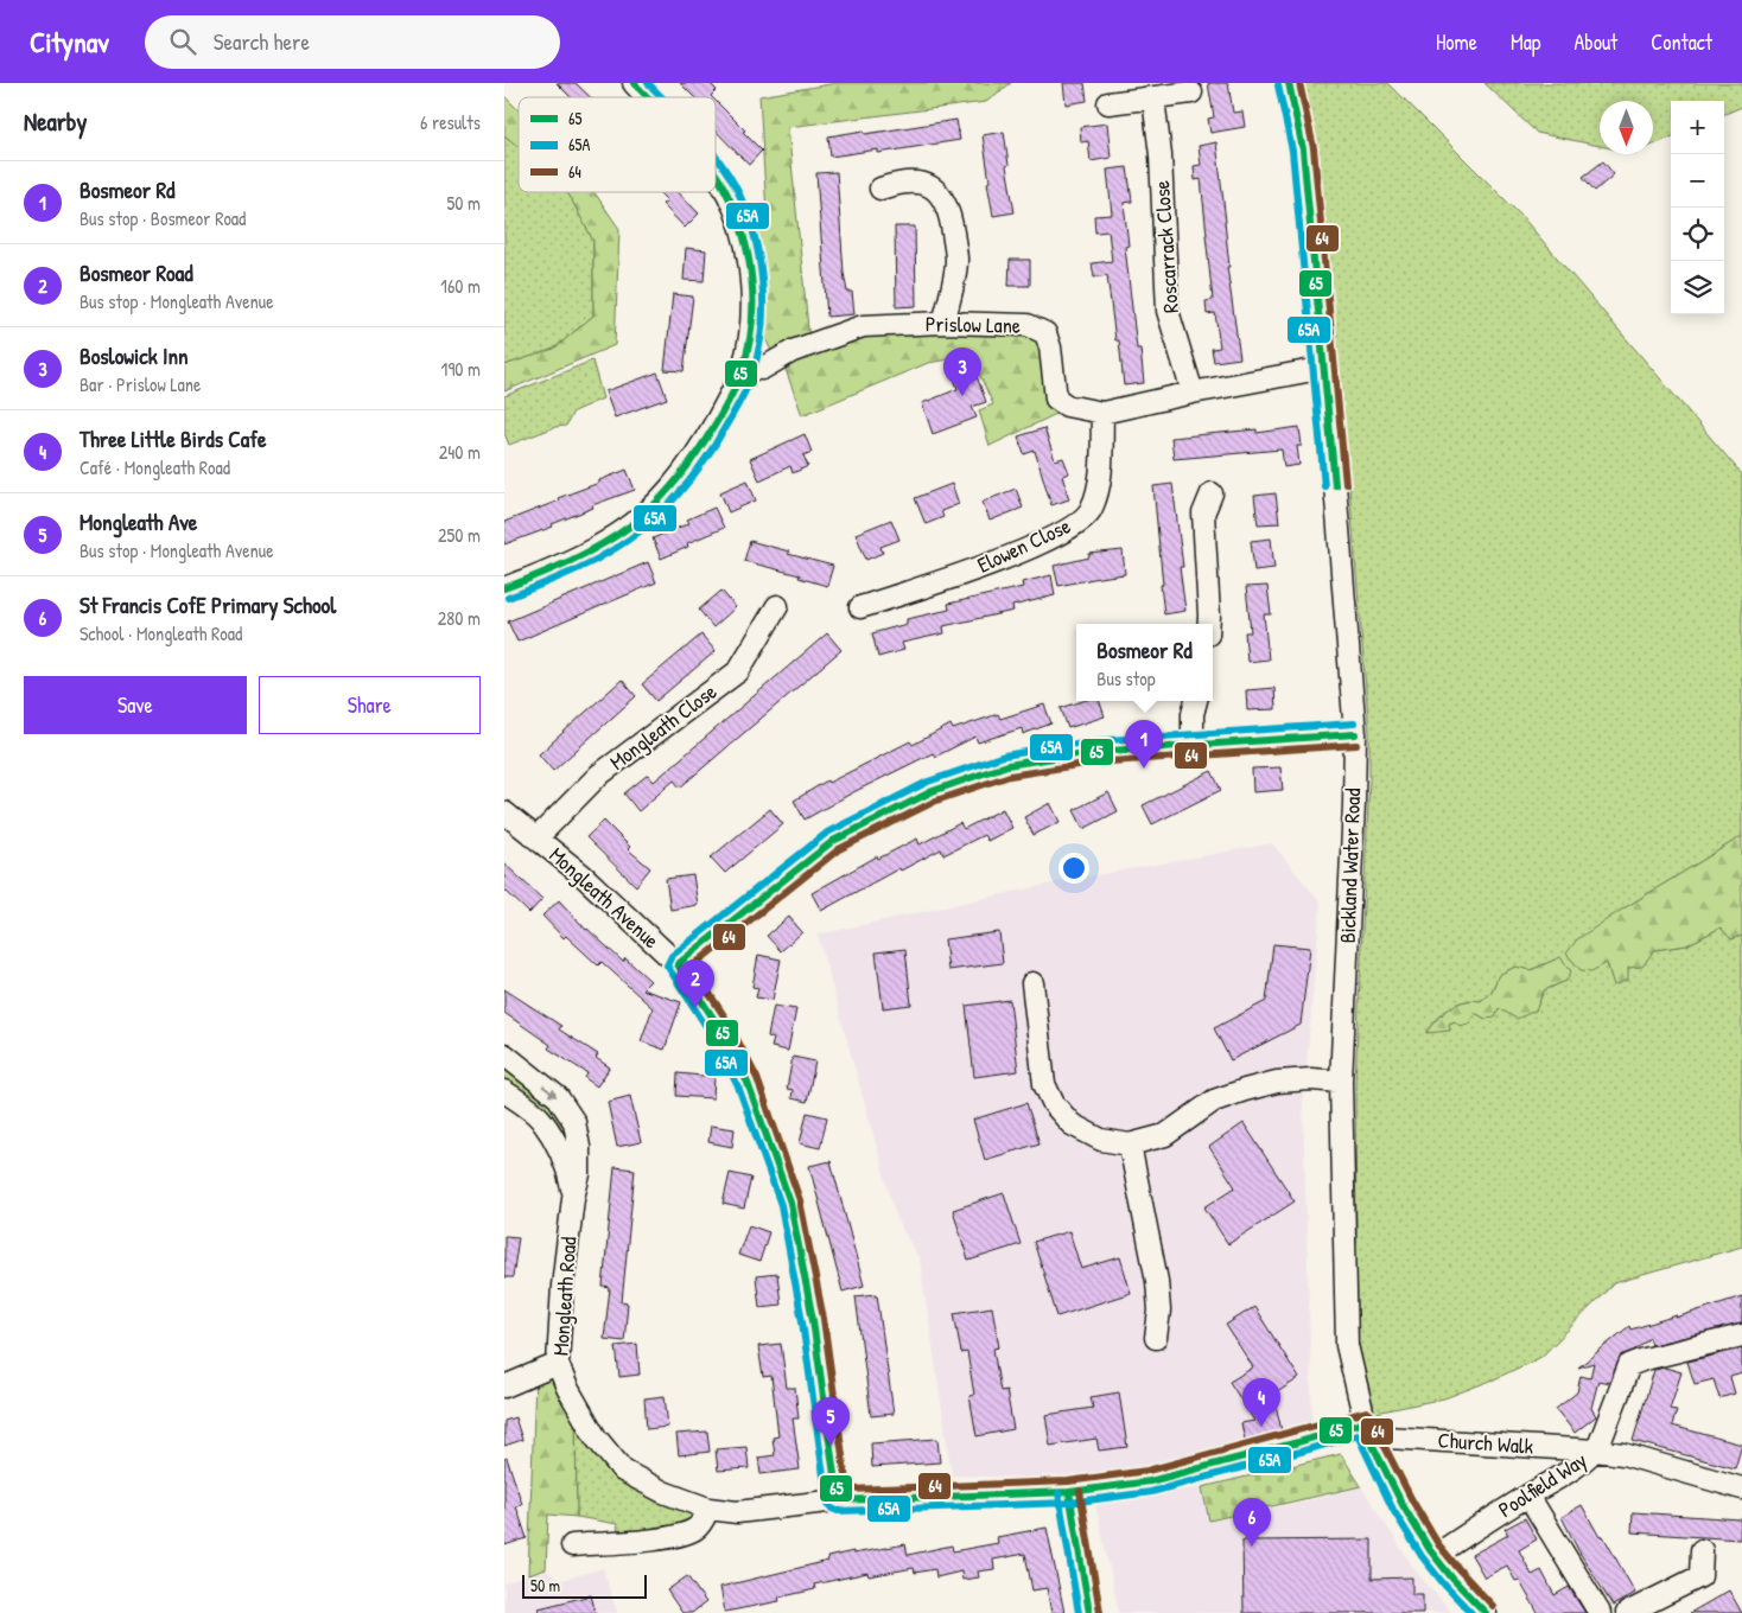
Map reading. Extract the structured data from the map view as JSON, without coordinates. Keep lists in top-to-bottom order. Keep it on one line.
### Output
{"streets":{"street":["Roscarrack Close","Prislow Lane","Elowen Close","Mongleath Close","Bickland Water Road","Mongleath Avenue","Mongleath Road","Church Walk","Poolfield Way"]},"crossings":[["Roscarrack Close","Prislow Lane"],["Prislow Lane","Elowen Close"],["Prislow Lane","Bickland Water Road"],["Mongleath Close","Mongleath Avenue"],["Bickland Water Road","Mongleath Road"],["Bickland Water Road","Church Walk"],["Bickland Water Road","Poolfield Way"],["Mongleath Avenue","Mongleath Road"],["Mongleath Road","Church Walk"],["Church Walk","Poolfield Way"]],"lines":["transit line 65","transit line 65A","transit line 64"],"legend":["65","65A","64"],"scale_bar":"50 m","north":"bottom","page":{"header":"Citynav","search":"Search here","nav":["Home","Map","About","Contact"],"heading":["Nearby","6 results"],"map_buttons":["+","−"],"list":[{"mark":"1","name":"Bosmeor Rd","note":"Bus stop · Bosmeor Road","value":"50 m"},{"mark":"2","name":"Bosmeor Road","note":"Bus stop · Mongleath Avenue","value":"160 m"},{"mark":"3","name":"Boslowick Inn","note":"Bar · Prislow Lane","value":"190 m"},{"mark":"4","name":"Three Little Birds Cafe","note":"Café · Mongleath Road","value":"240 m"},{"mark":"5","name":"Mongleath Ave","note":"Bus stop · Mongleath Avenue","value":"250 m"},{"mark":"6","name":"St Francis CofE Primary School","note":"School · Mongleath Road","value":"280 m"}],"pins":["3","1","2","4","5","6"],"popup":["Bosmeor Rd","Bus stop"],"buttons":["Save","Share"],"scale":"50 m"}}
